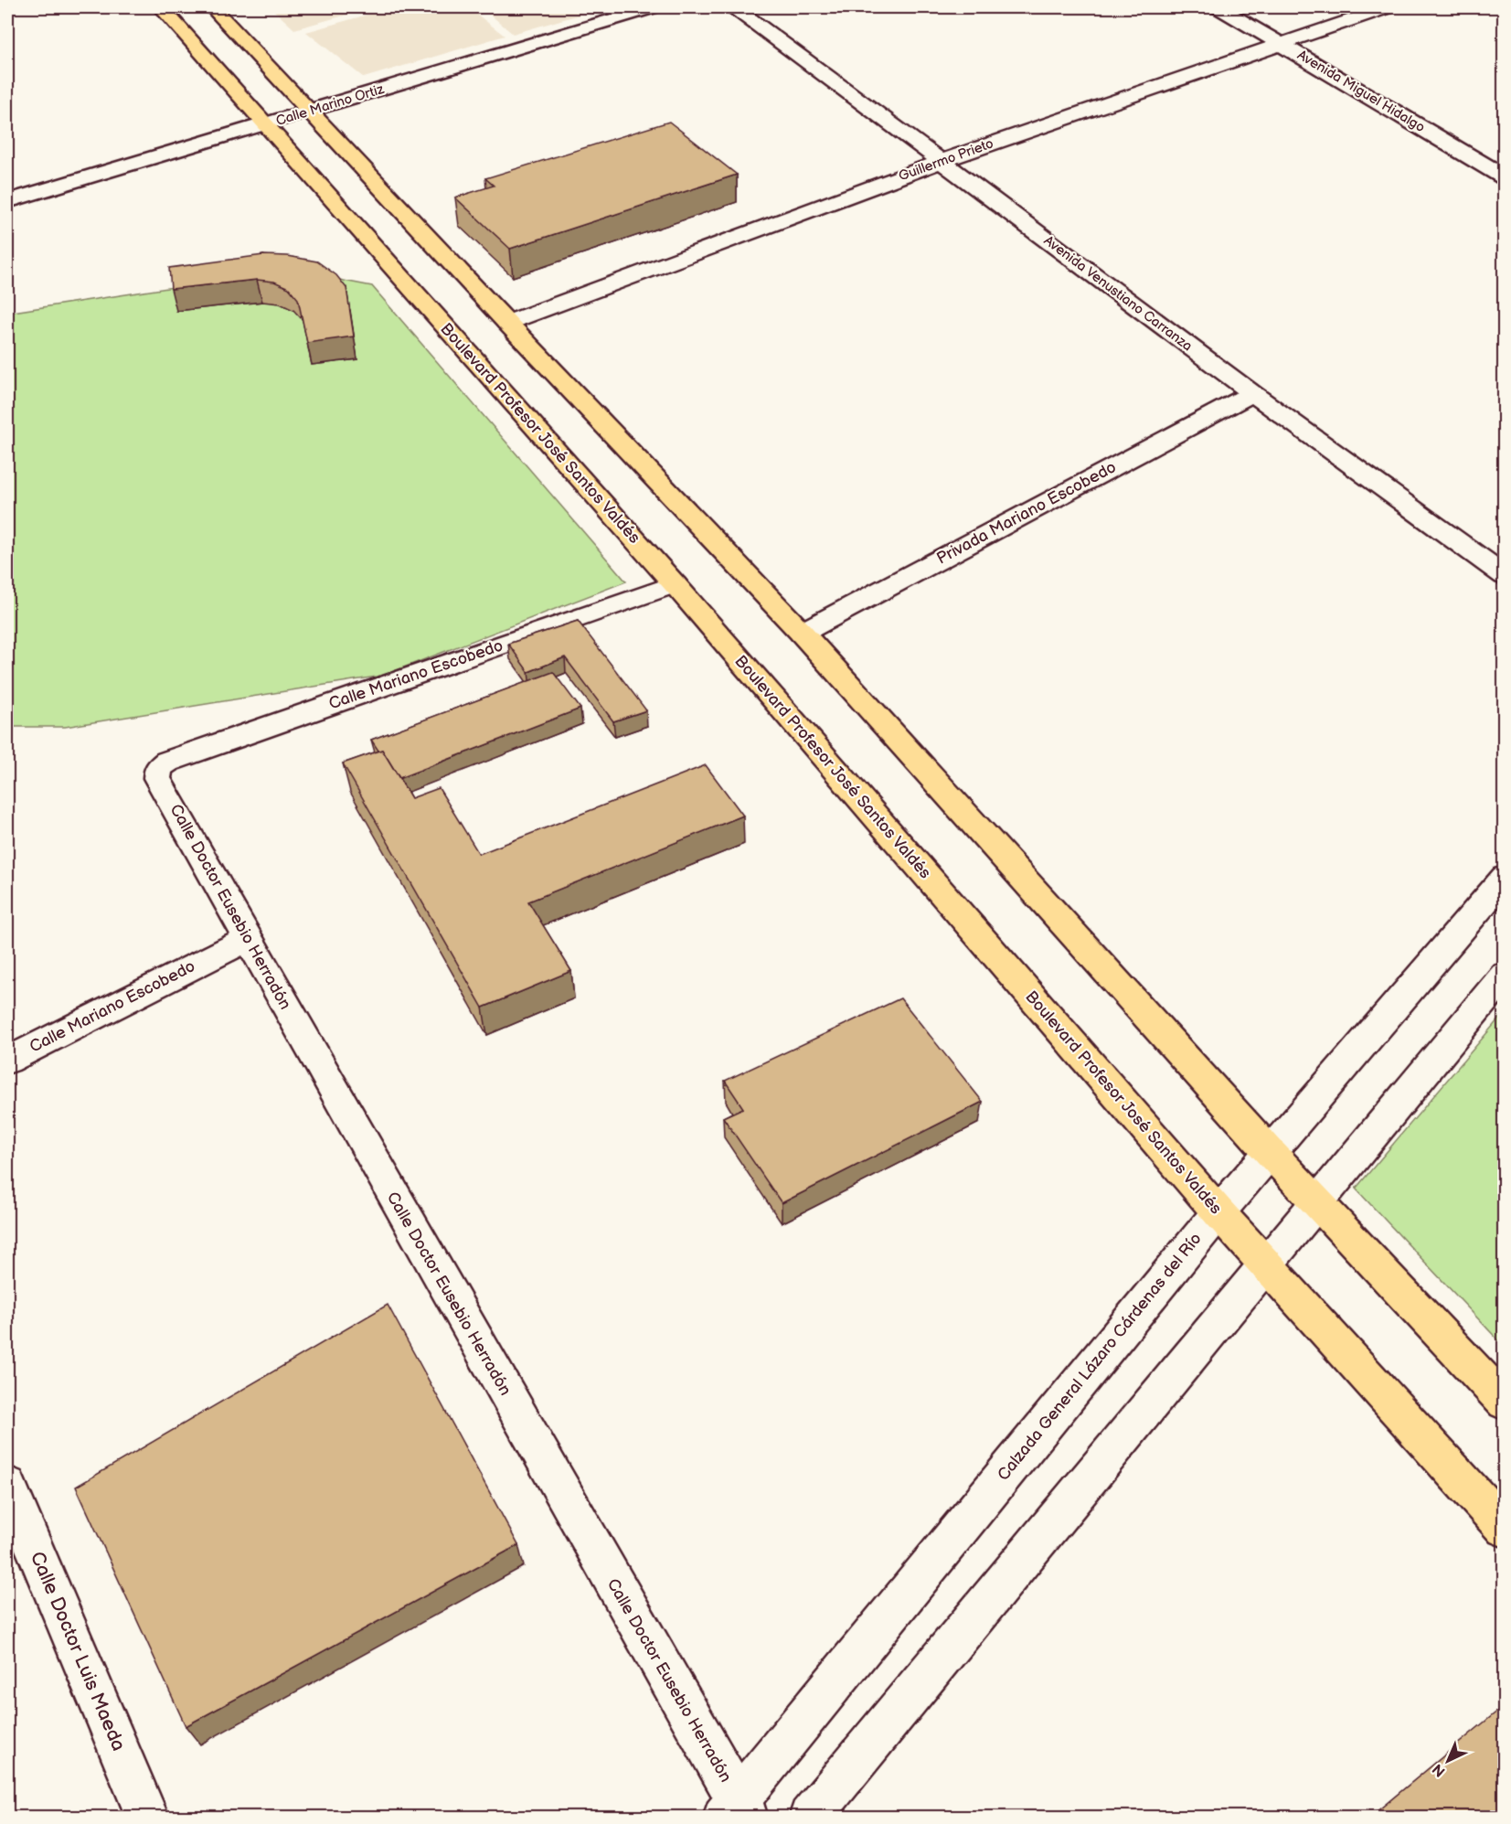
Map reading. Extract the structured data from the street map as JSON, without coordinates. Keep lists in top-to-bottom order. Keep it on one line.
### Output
{"streets":{"main road":["Boulevard Profesor José Santos Valdés"],"street":["Avenida Miguel Hidalgo","Calle Marino Ortiz","Guillermo Prieto","Avenida Venustiano Carranza","Privada Mariano Escobedo","Calle Mariano Escobedo","Calle Doctor Eusebio Herradón","Calzada General Lázaro Cárdenas del Río","Calle Doctor Luis Maeda"]},"crossings":[["Avenida Miguel Hidalgo","Guillermo Prieto"],["Calle Marino Ortiz","Boulevard Profesor José Santos Valdés"],["Guillermo Prieto","Avenida Venustiano Carranza"],["Avenida Venustiano Carranza","Privada Mariano Escobedo"],["Boulevard Profesor José Santos Valdés","Calle Mariano Escobedo"],["Boulevard Profesor José Santos Valdés","Calzada General Lázaro Cárdenas del Río"],["Calle Mariano Escobedo","Calle Doctor Eusebio Herradón"],["Calle Doctor Eusebio Herradón","Calzada General Lázaro Cárdenas del Río"]],"north":"bottom left"}
